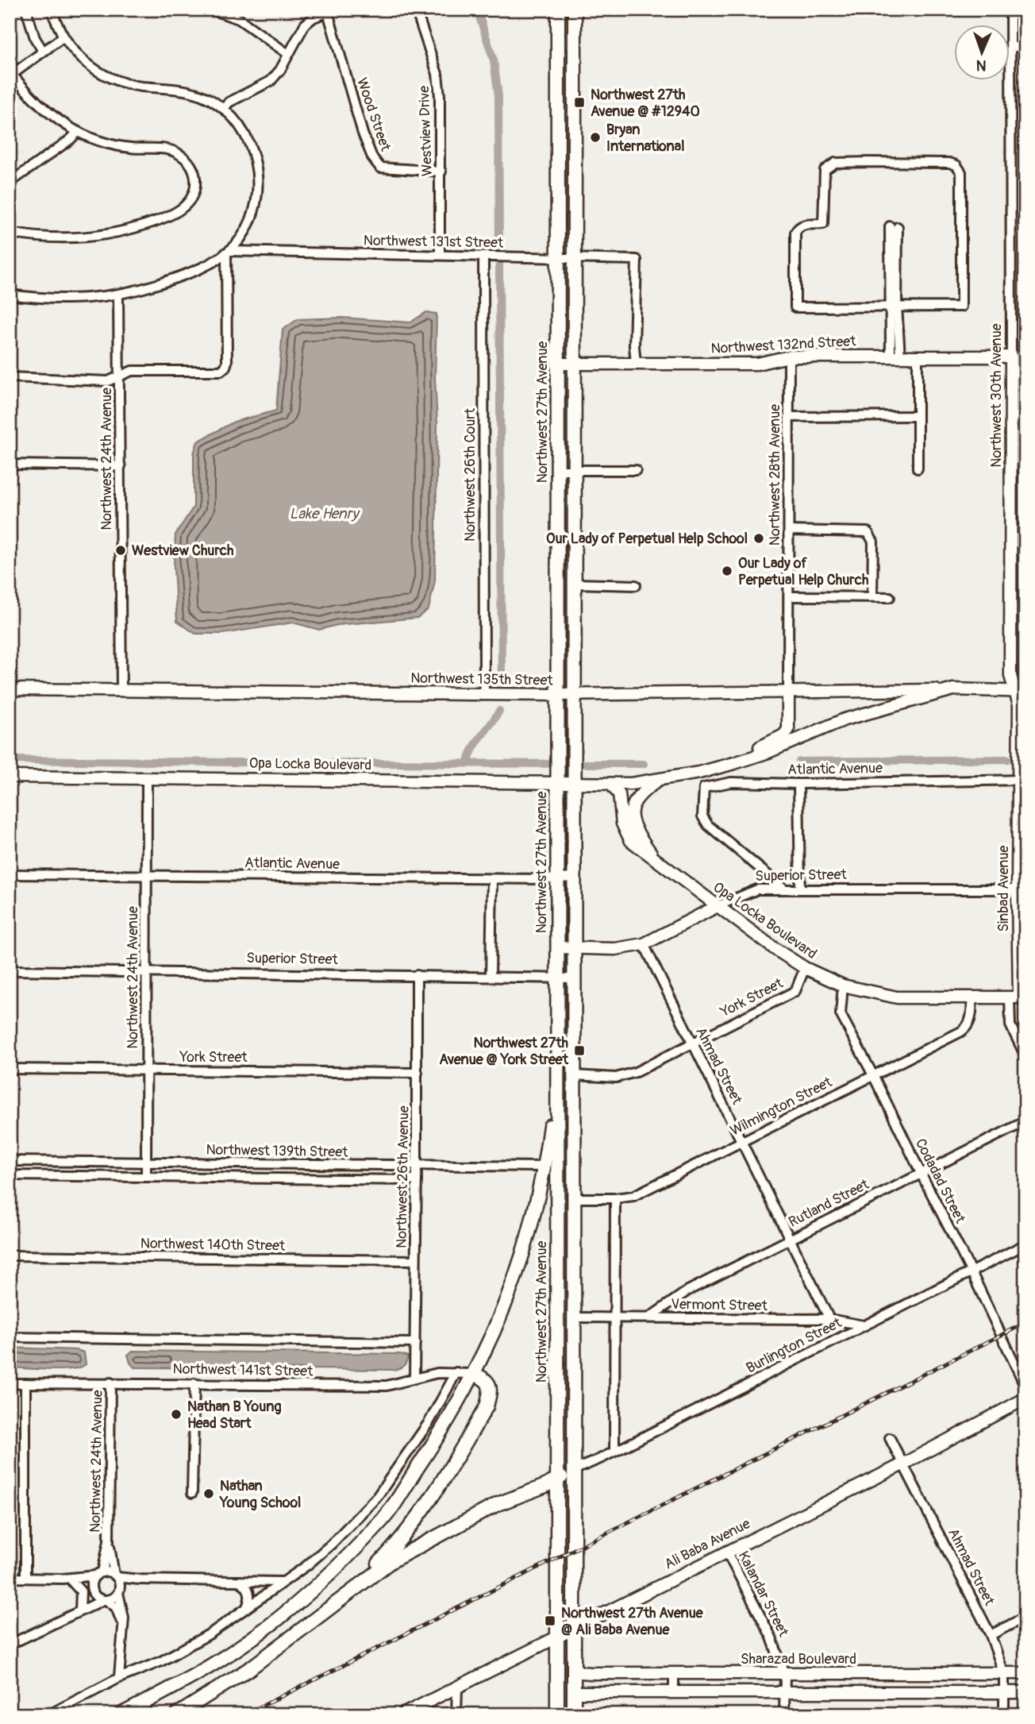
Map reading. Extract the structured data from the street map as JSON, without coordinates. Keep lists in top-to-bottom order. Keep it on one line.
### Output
{"streets":{"main road":["Northwest 27th Avenue"],"street":["Wood Street","Westview Drive","Northwest 131st Street","Northwest 132nd Street","Northwest 30th Avenue","Northwest 24th Avenue","Northwest 26th Court","Northwest 28th Avenue","Northwest 135th Street","Opa Locka Boulevard","Atlantic Avenue","Superior Street","Sinbad Avenue","York Street","Ahmad Street","Wilmington Street","Northwest 139th Street","Northwest 26th Avenue","Codadad Street","Rutland Street","Northwest 140th Street","Vermont Street","Burlington Street","Northwest 141st Street","Ali Baba Avenue","Kalandar Street","Sharazad Boulevard"]},"crossings":[["Wood Street","Westview Drive"],["Westview Drive","Northwest 131st Street"],["Northwest 131st Street","Northwest 132nd Street"],["Northwest 131st Street","Northwest 27th Avenue"],["Northwest 131st Street","Northwest 26th Court"],["Northwest 132nd Street","Northwest 30th Avenue"],["Northwest 132nd Street","Northwest 27th Avenue"],["Northwest 132nd Street","Northwest 28th Avenue"],["Northwest 30th Avenue","Opa Locka Boulevard"],["Northwest 30th Avenue","Atlantic Avenue"],["Northwest 30th Avenue","Sinbad Avenue"],["Northwest 27th Avenue","Northwest 135th Street"],["Northwest 27th Avenue","Opa Locka Boulevard"],["Northwest 27th Avenue","Atlantic Avenue"],["Northwest 27th Avenue","Superior Street"],["Northwest 27th Avenue","Ali Baba Avenue"],["Northwest 24th Avenue","Northwest 135th Street"],["Northwest 24th Avenue","Opa Locka Boulevard"],["Northwest 24th Avenue","Atlantic Avenue"],["Northwest 24th Avenue","Superior Street"],["Northwest 24th Avenue","York Street"],["Northwest 24th Avenue","Northwest 139th Street"],["Northwest 24th Avenue","Northwest 141st Street"],["Northwest 26th Court","Northwest 135th Street"],["Northwest 28th Avenue","Northwest 135th Street"],["Northwest 135th Street","Opa Locka Boulevard"],["Opa Locka Boulevard","Superior Street"],["Opa Locka Boulevard","Sinbad Avenue"],["Opa Locka Boulevard","York Street"],["Opa Locka Boulevard","Wilmington Street"],["Opa Locka Boulevard","Codadad Street"],["Atlantic Avenue","Superior Street"],["Atlantic Avenue","Sinbad Avenue"],["Superior Street","Sinbad Avenue"],["Superior Street","Ahmad Street"],["Superior Street","Northwest 26th Avenue"],["York Street","Ahmad Street"],["York Street","Northwest 26th Avenue"],["Ahmad Street","Wilmington Street"],["Ahmad Street","Rutland Street"],["Ahmad Street","Vermont Street"],["Ahmad Street","Ali Baba Avenue"],["Ahmad Street","Sharazad Boulevard"],["Wilmington Street","Codadad Street"],["Northwest 139th Street","Northwest 26th Avenue"],["Northwest 26th Avenue","Northwest 140th Street"],["Northwest 26th Avenue","Northwest 141st Street"],["Codadad Street","Rutland Street"],["Codadad Street","Burlington Street"],["Rutland Street","Vermont Street"],["Vermont Street","Burlington Street"],["Ali Baba Avenue","Kalandar Street"],["Kalandar Street","Sharazad Boulevard"]],"water":["Lake Henry"],"places":{"transit":["Northwest 27th Avenue @ #12940","Northwest 27th Avenue @ York Street","Northwest 27th Avenue @ Ali Baba Avenue"],"other":["Bryan International","Our Lady of Perpetual Help School","Westview Church","Our Lady of Perpetual Help Church","Nathan B Young Head Start","Nathan Young School"]},"north":"bottom"}
